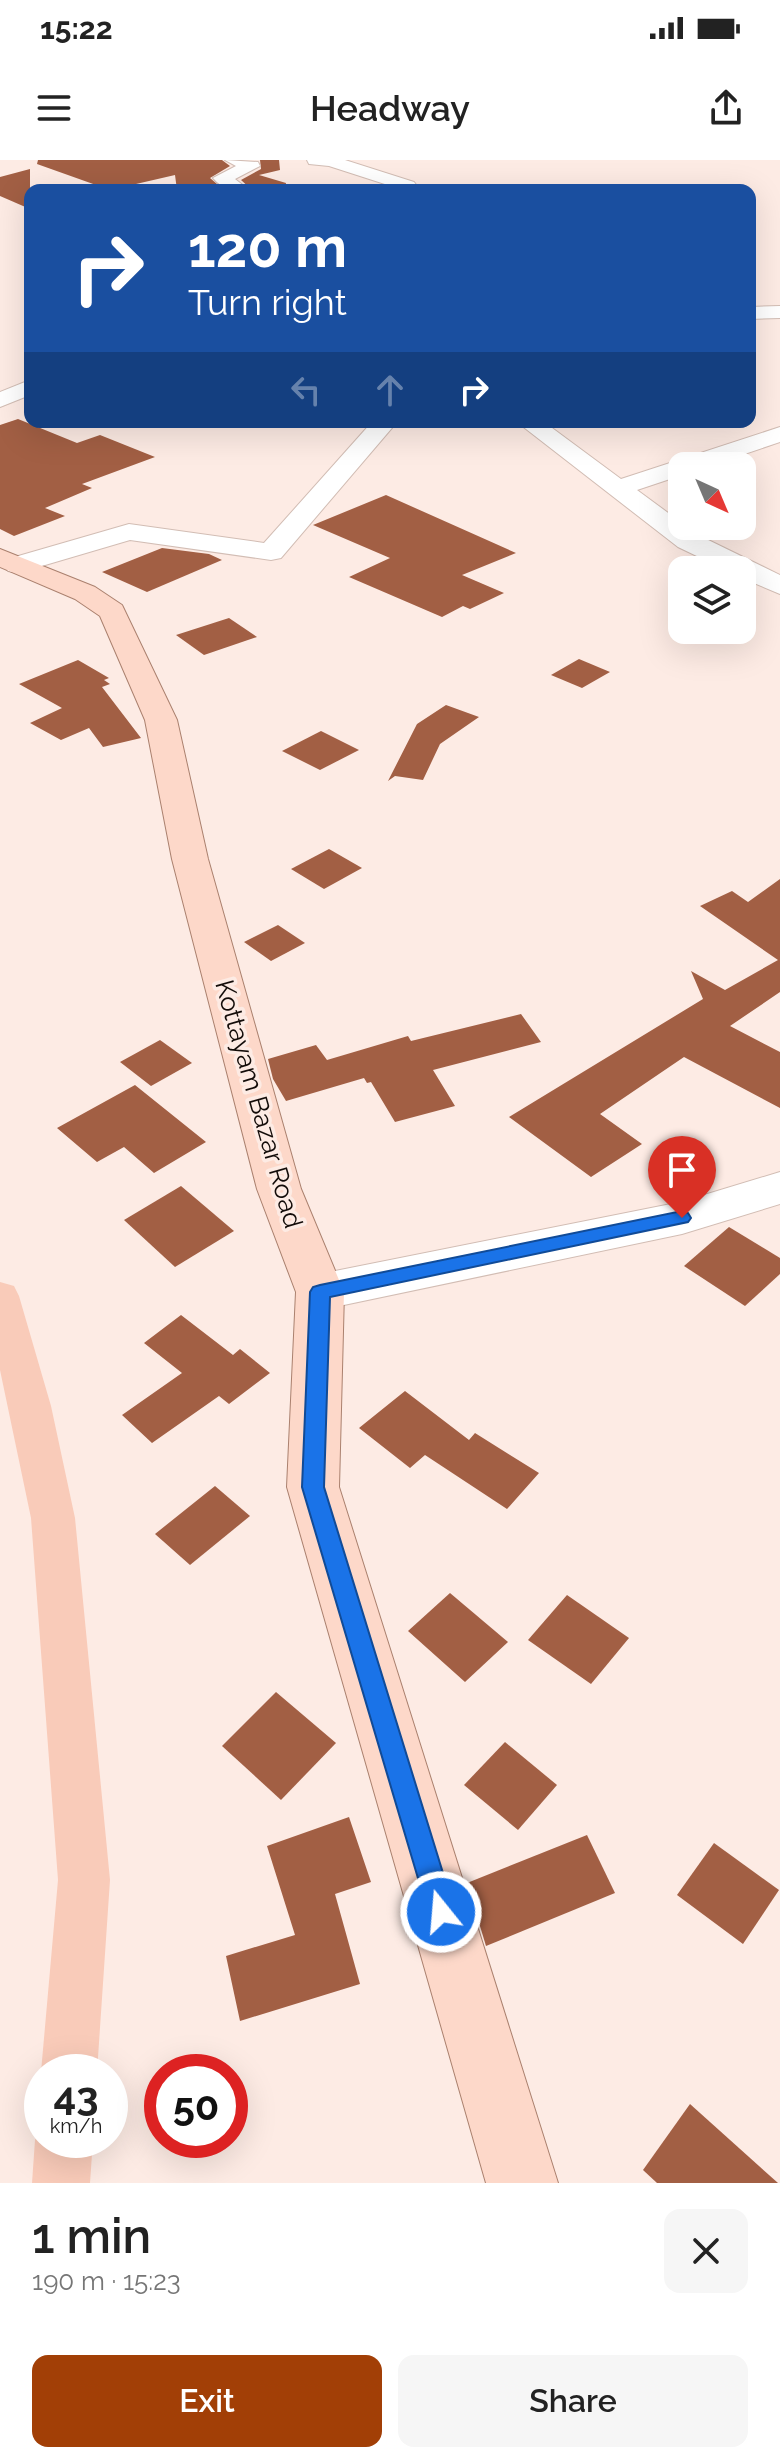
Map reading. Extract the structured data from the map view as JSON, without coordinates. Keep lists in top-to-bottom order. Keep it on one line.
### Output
{"streets":{"main road":["Kottayam Bazar Road"]},"north":"bottom right","page":{"status":"15:22","header":"Headway","turn":["120 m","Turn right"],"speed":"43 km/h","limit":"50","heading":["1 min","190 m · 15:23"],"buttons":["Exit","Share"]}}
